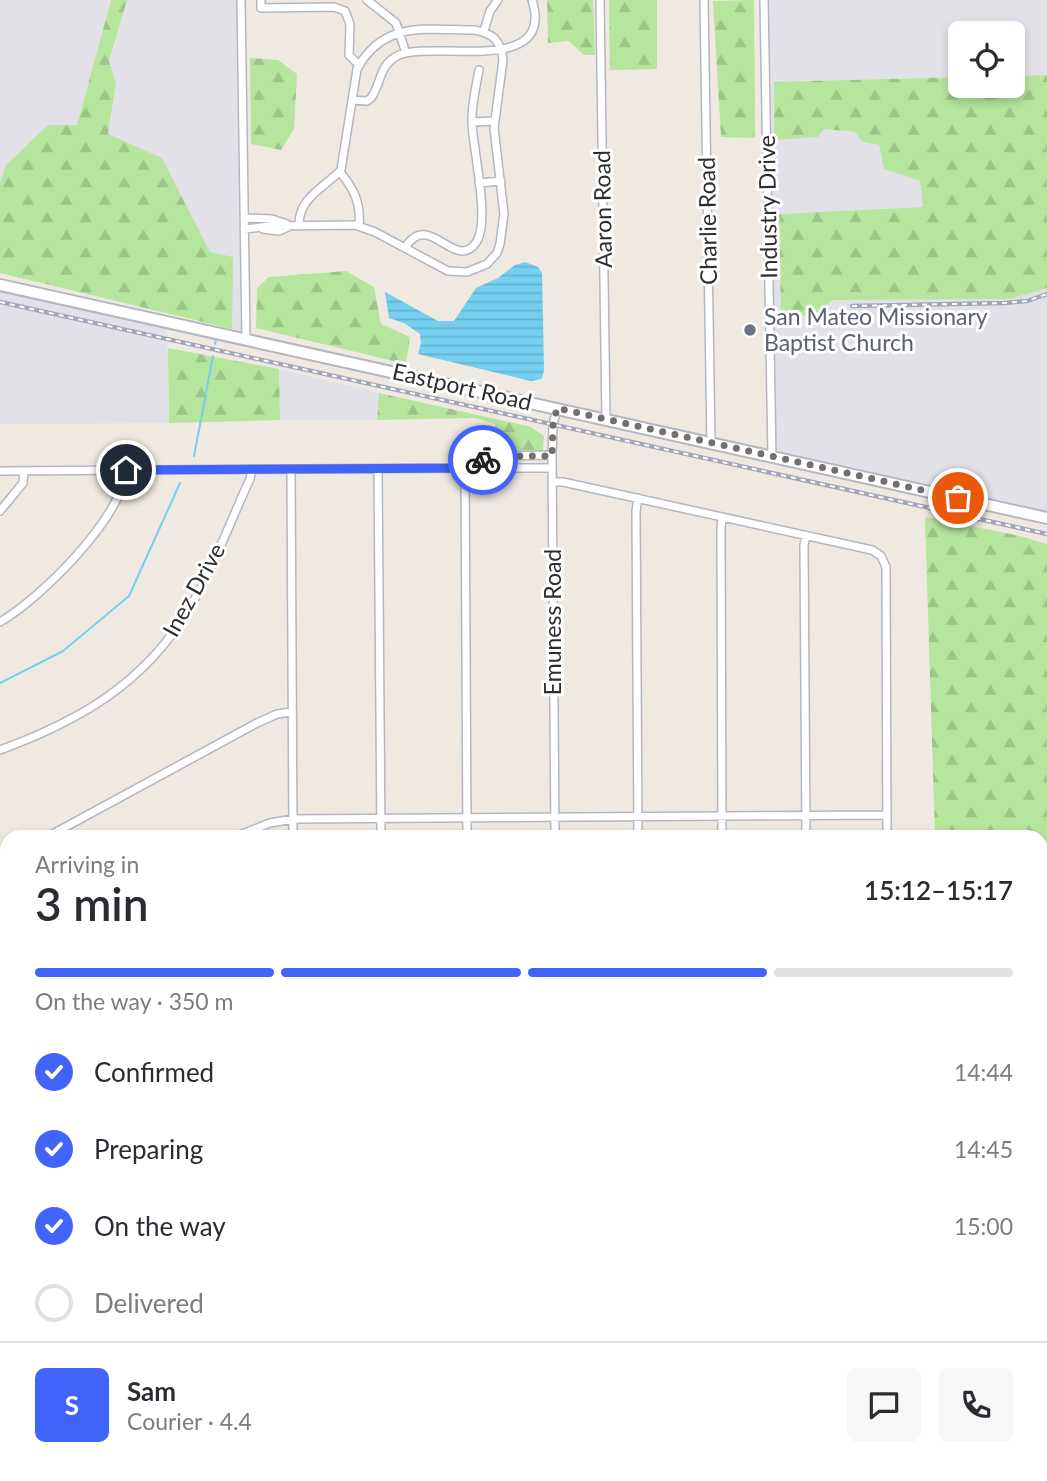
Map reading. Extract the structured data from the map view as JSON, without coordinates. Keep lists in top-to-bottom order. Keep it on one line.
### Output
{"streets":{"street":["Industry Drive","Aaron Road","Charlie Road","Eastport Road","Inez Drive","Emuness Road"]},"crossings":[["Industry Drive","Eastport Road"],["Aaron Road","Eastport Road"],["Charlie Road","Eastport Road"],["Eastport Road","Emuness Road"]],"places":["San Mateo Missionary Baptist Church"],"page":{"heading":["3 min","Arriving in","15:12–15:17"],"panel":["Sam","Courier · 4.4"],"bar":"On the way · 350 m","list":[["Confirmed","14:44"],["Preparing","14:45"],["On the way","15:00"],"Delivered"],"round":"S"}}
